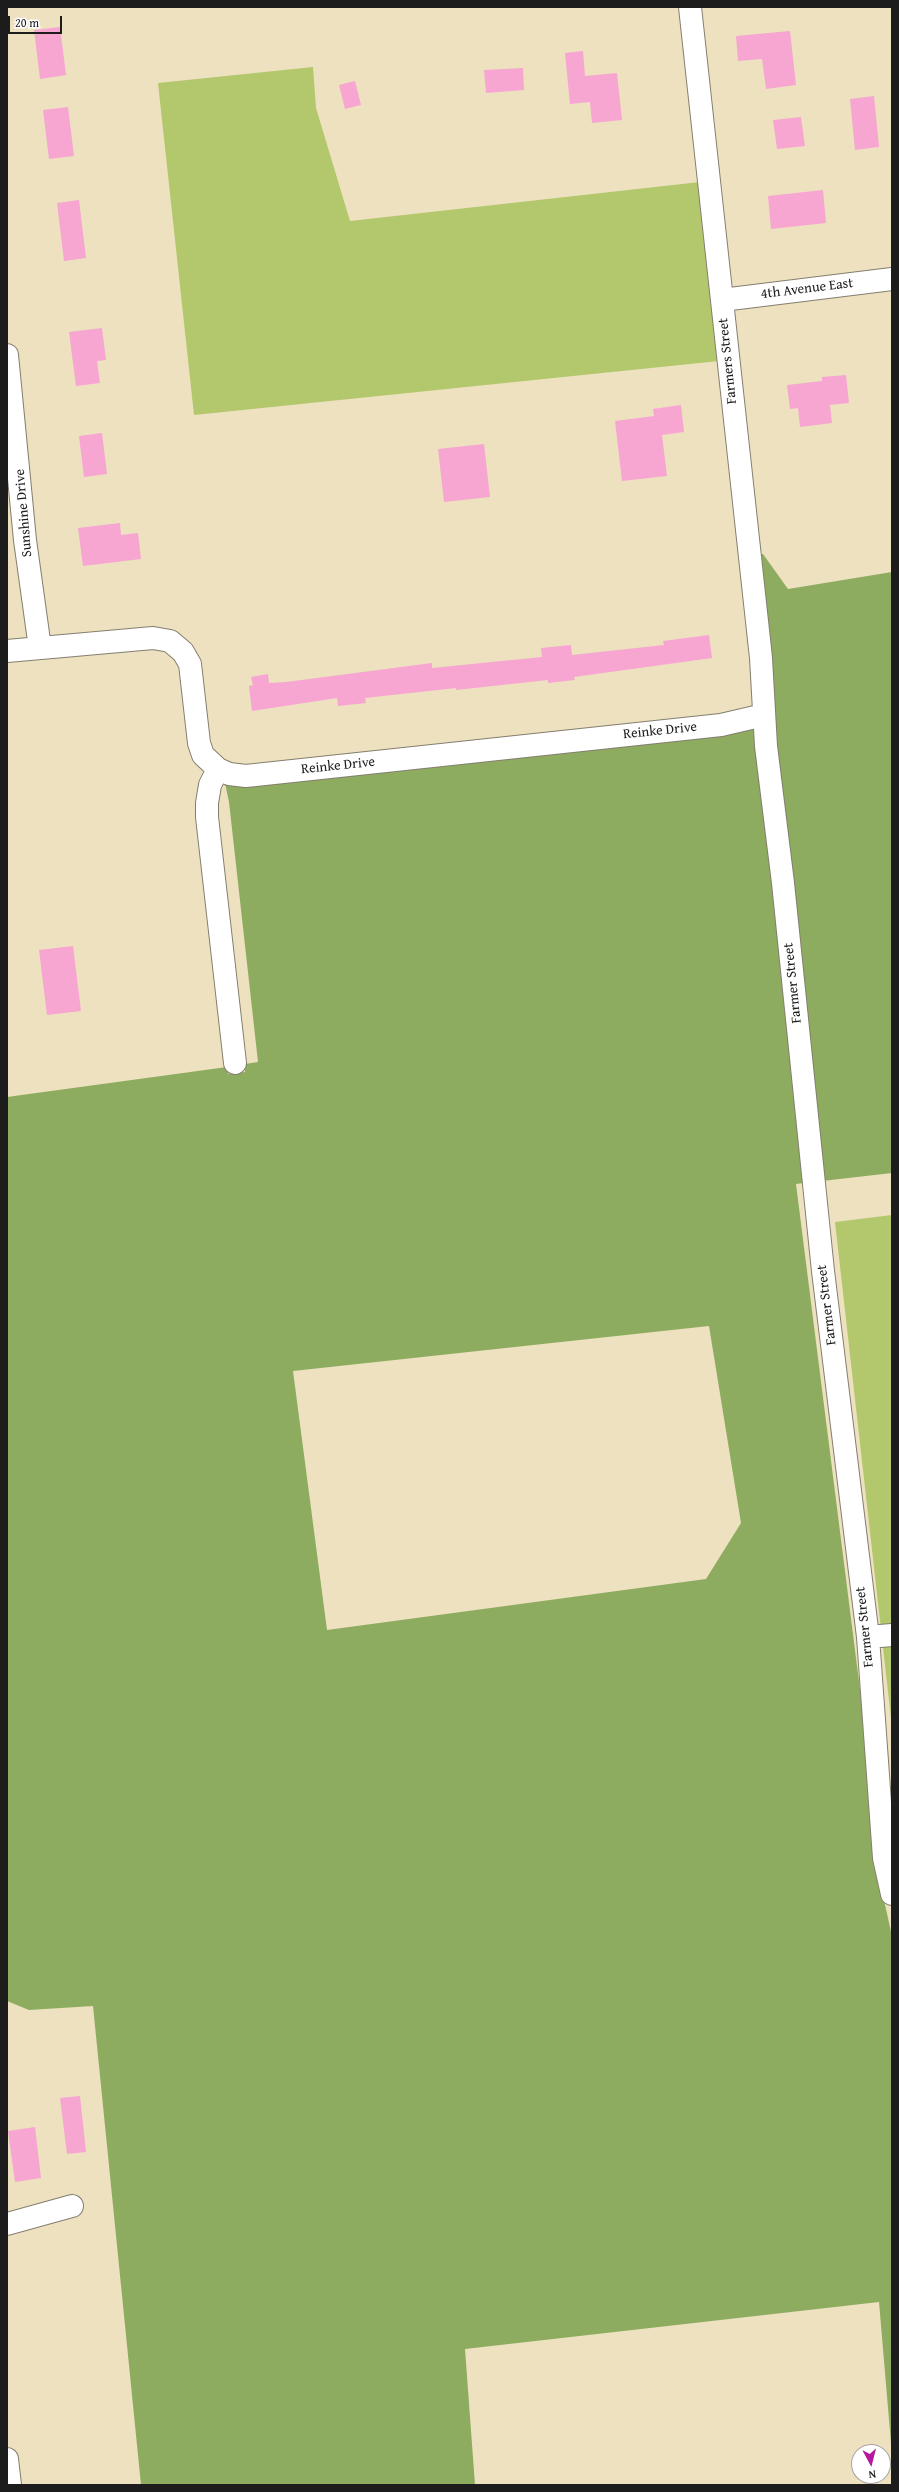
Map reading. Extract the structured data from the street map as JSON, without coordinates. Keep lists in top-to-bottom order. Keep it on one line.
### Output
{"streets":{"street":["4th Avenue East","Farmers Street","Sunshine Drive","Reinke Drive","Farmer Street"]},"crossings":[["4th Avenue East","Farmers Street"],["Farmers Street","Reinke Drive"],["Farmers Street","Farmer Street"],["Sunshine Drive","Reinke Drive"],["Reinke Drive","Farmer Street"]],"scale_bar":"20 m","north":"bottom"}
